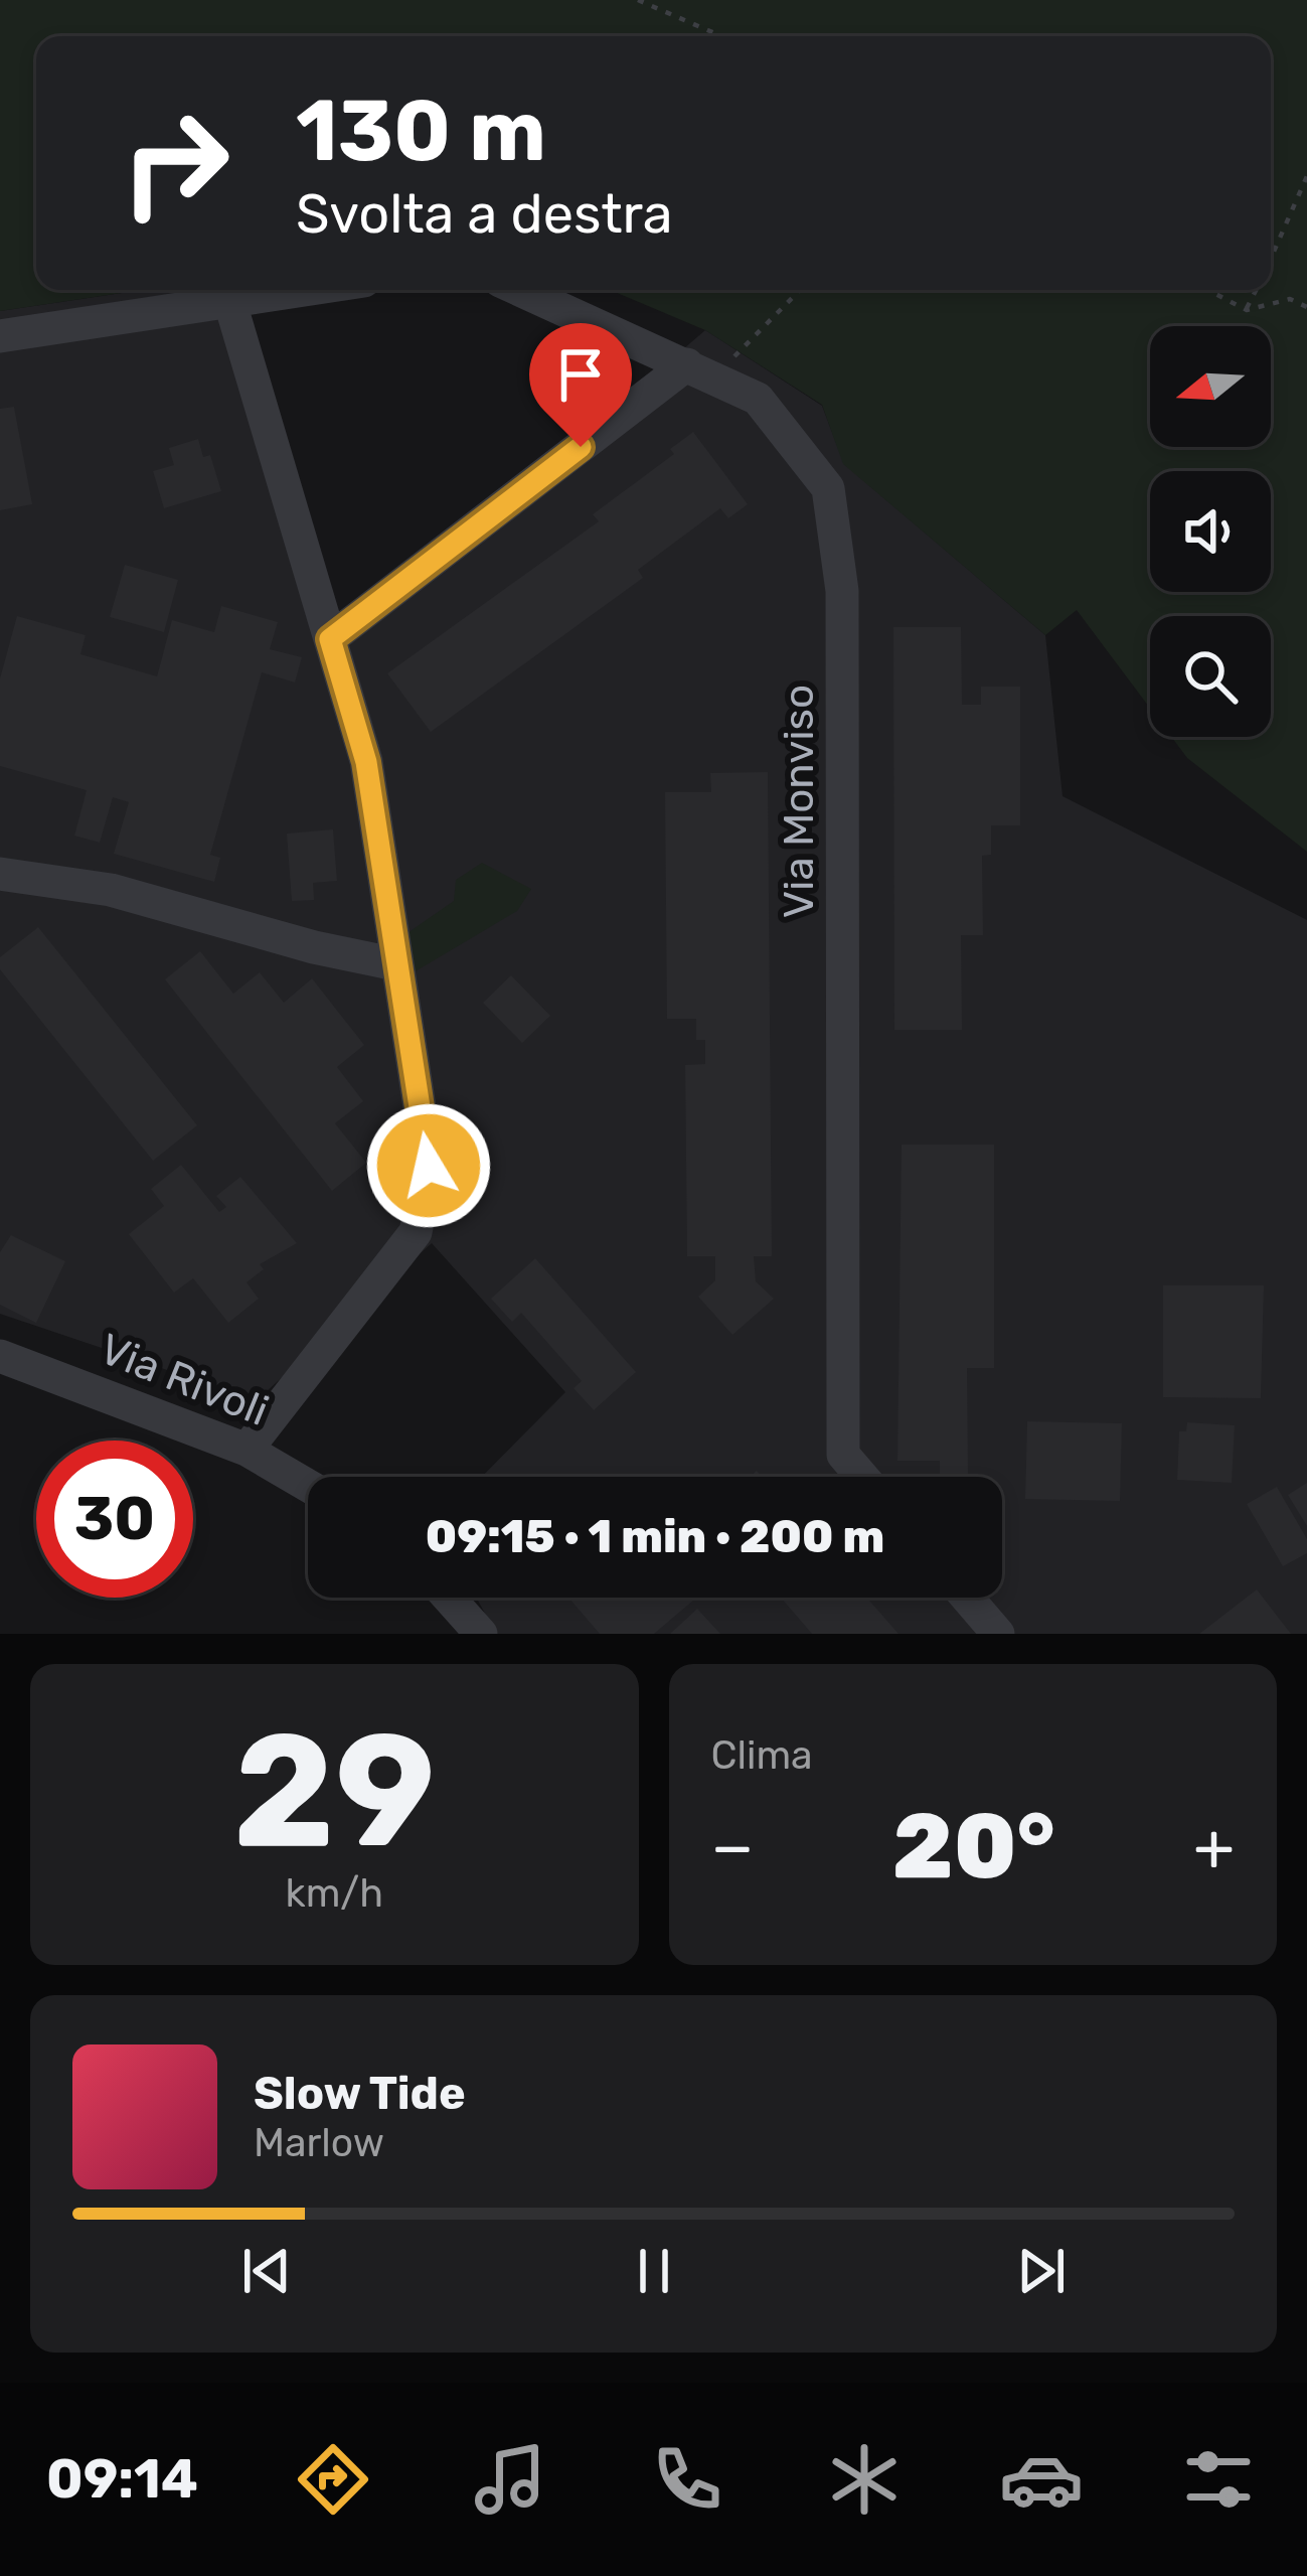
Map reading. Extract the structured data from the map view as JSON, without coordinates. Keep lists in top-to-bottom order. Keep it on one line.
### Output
{"streets":{"street":["Via Monviso","Via Rivoli"]},"north":"left","page":{"turn":["130 m","Svolta a destra"],"limit":"30","trip":"09:15 · 1 min · 200 m","tile":[["29","km/h"],"Clima"],"heat":["−","20°","+"],"song":["Slow Tide","Marlow"],"tabs":"09:14"}}
